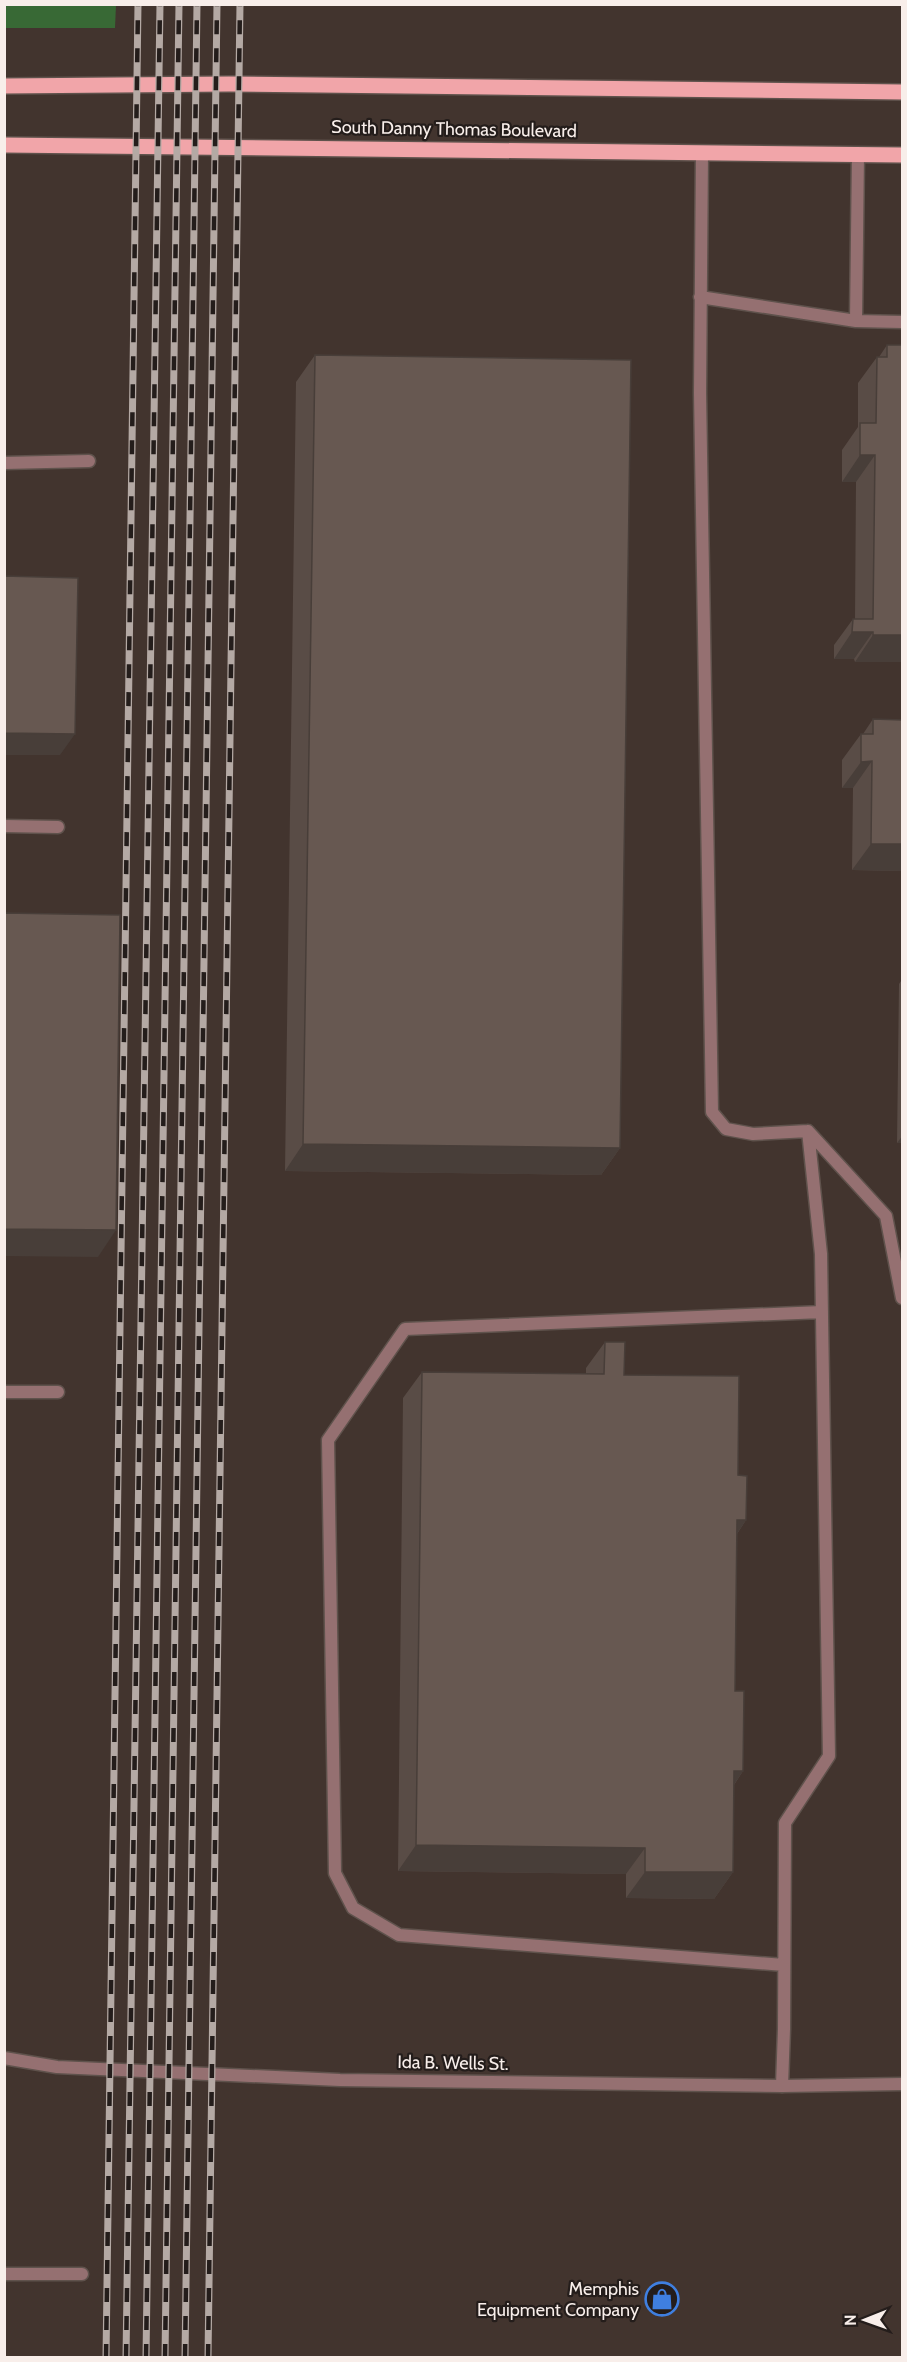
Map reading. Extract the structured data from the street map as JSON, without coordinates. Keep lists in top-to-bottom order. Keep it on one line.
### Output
{"streets":{"main road":["South Danny Thomas Boulevard"],"street":["Ida B. Wells St."]},"places":{"shop":["Memphis Equipment Company"]},"north":"left"}
